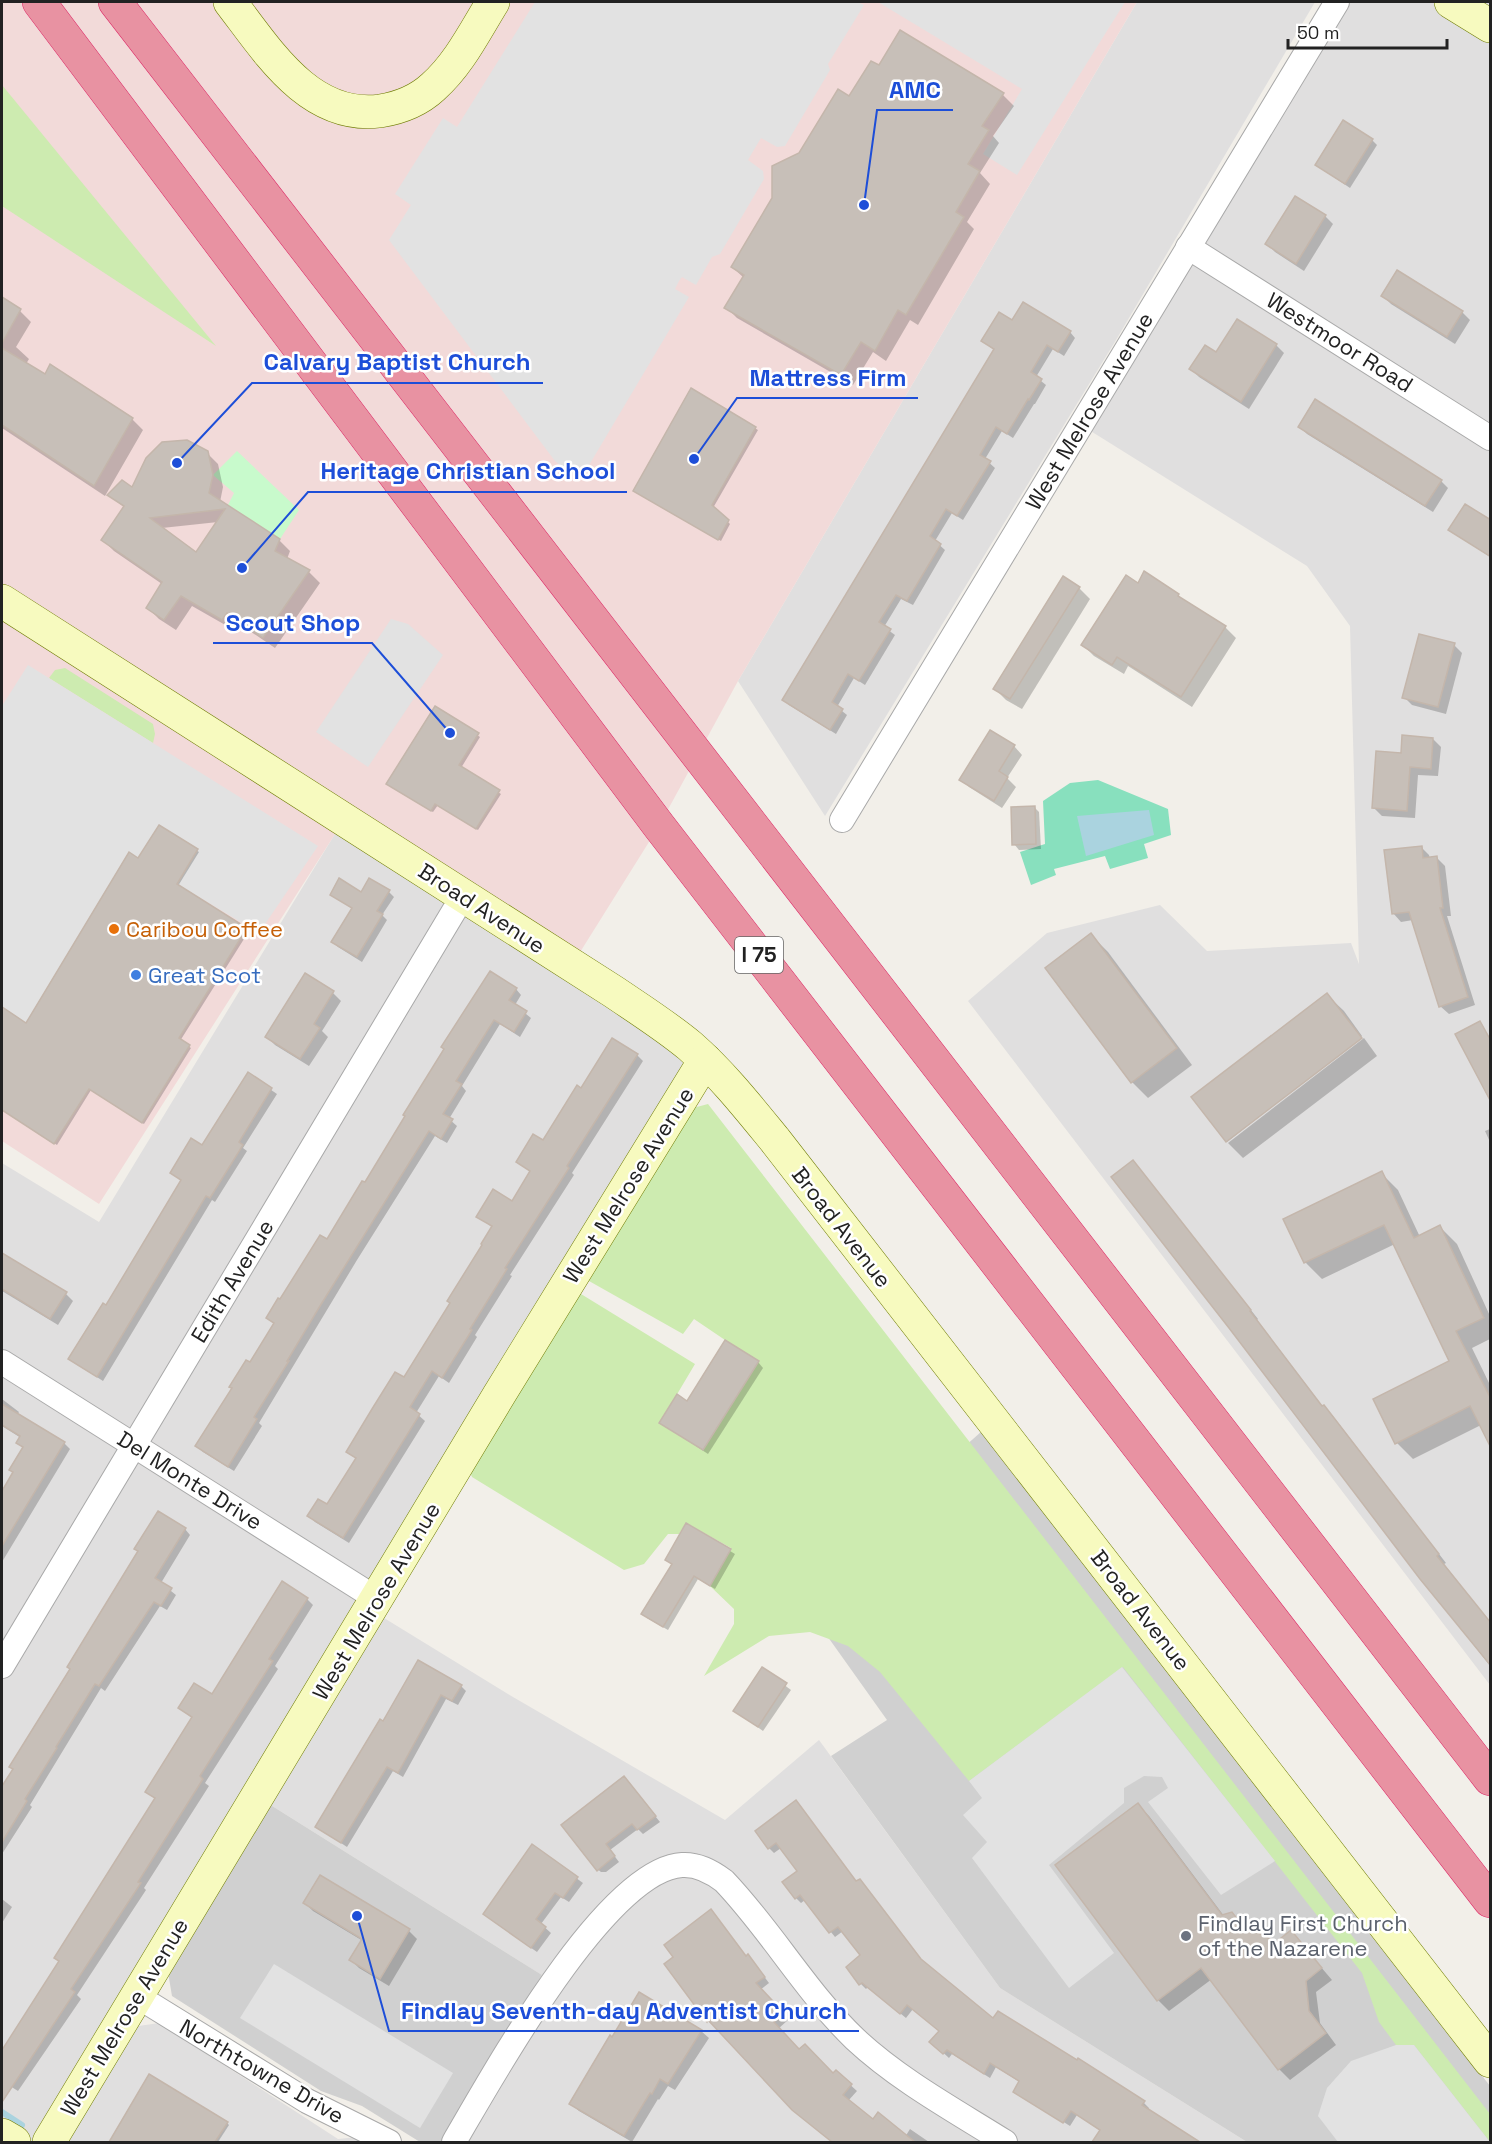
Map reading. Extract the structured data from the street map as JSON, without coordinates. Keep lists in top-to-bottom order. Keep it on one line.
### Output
{"streets":{"highway":["I 75"],"main road":["West Melrose Avenue","Broad Avenue"],"street":["Westmoor Road","Edith Avenue","Del Monte Drive","Northtowne Drive"]},"crossings":[["Westmoor Road","West Melrose Avenue"],["West Melrose Avenue","Broad Avenue"],["West Melrose Avenue","Del Monte Drive"],["West Melrose Avenue","Northtowne Drive"],["Broad Avenue","Edith Avenue"],["Edith Avenue","Del Monte Drive"]],"places":["AMC","Mattress Firm","Calvary Baptist Church","Heritage Christian School","Scout Shop","Caribou Coffee","Great Scot","Findlay Seventh-day Adventist Church","Findlay First Church of the Nazarene"],"scale_bar":"50 m"}
